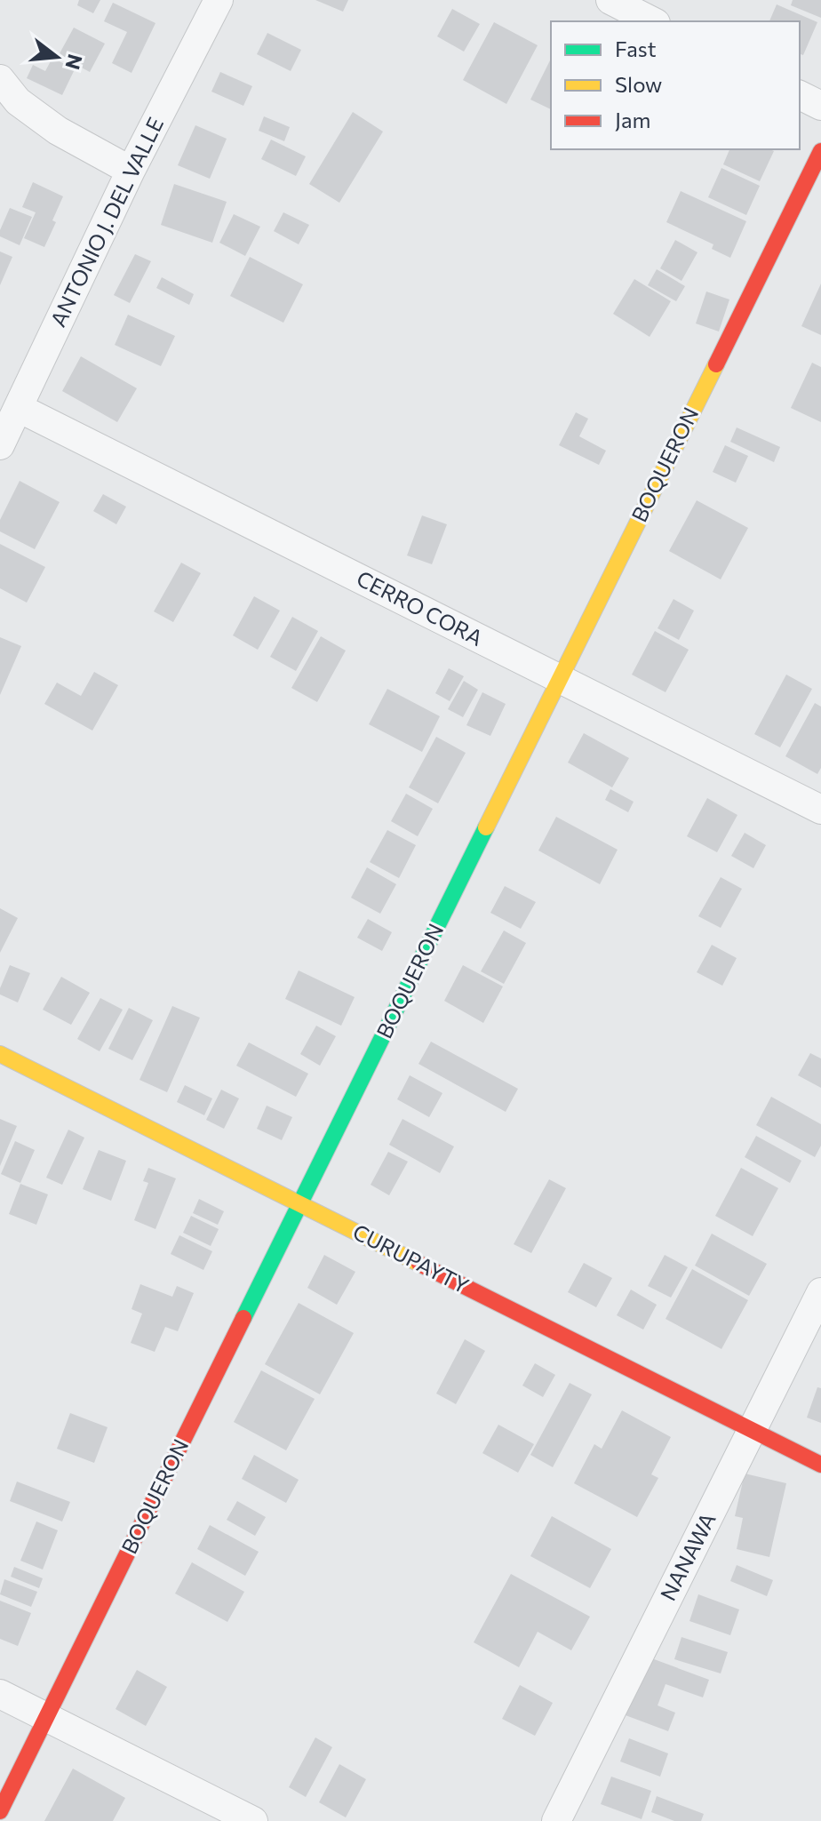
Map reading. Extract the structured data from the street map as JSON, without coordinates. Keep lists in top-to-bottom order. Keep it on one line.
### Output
{"streets":{"street":["ANTONIO J. DEL VALLE","BOQUERON","CERRO CORA","CURUPAYTY","NANAWA"]},"crossings":[["ANTONIO J. DEL VALLE","CERRO CORA"],["BOQUERON","CERRO CORA"],["BOQUERON","CURUPAYTY"],["CURUPAYTY","NANAWA"]],"legend":["Fast","Slow","Jam"],"north":"right"}
